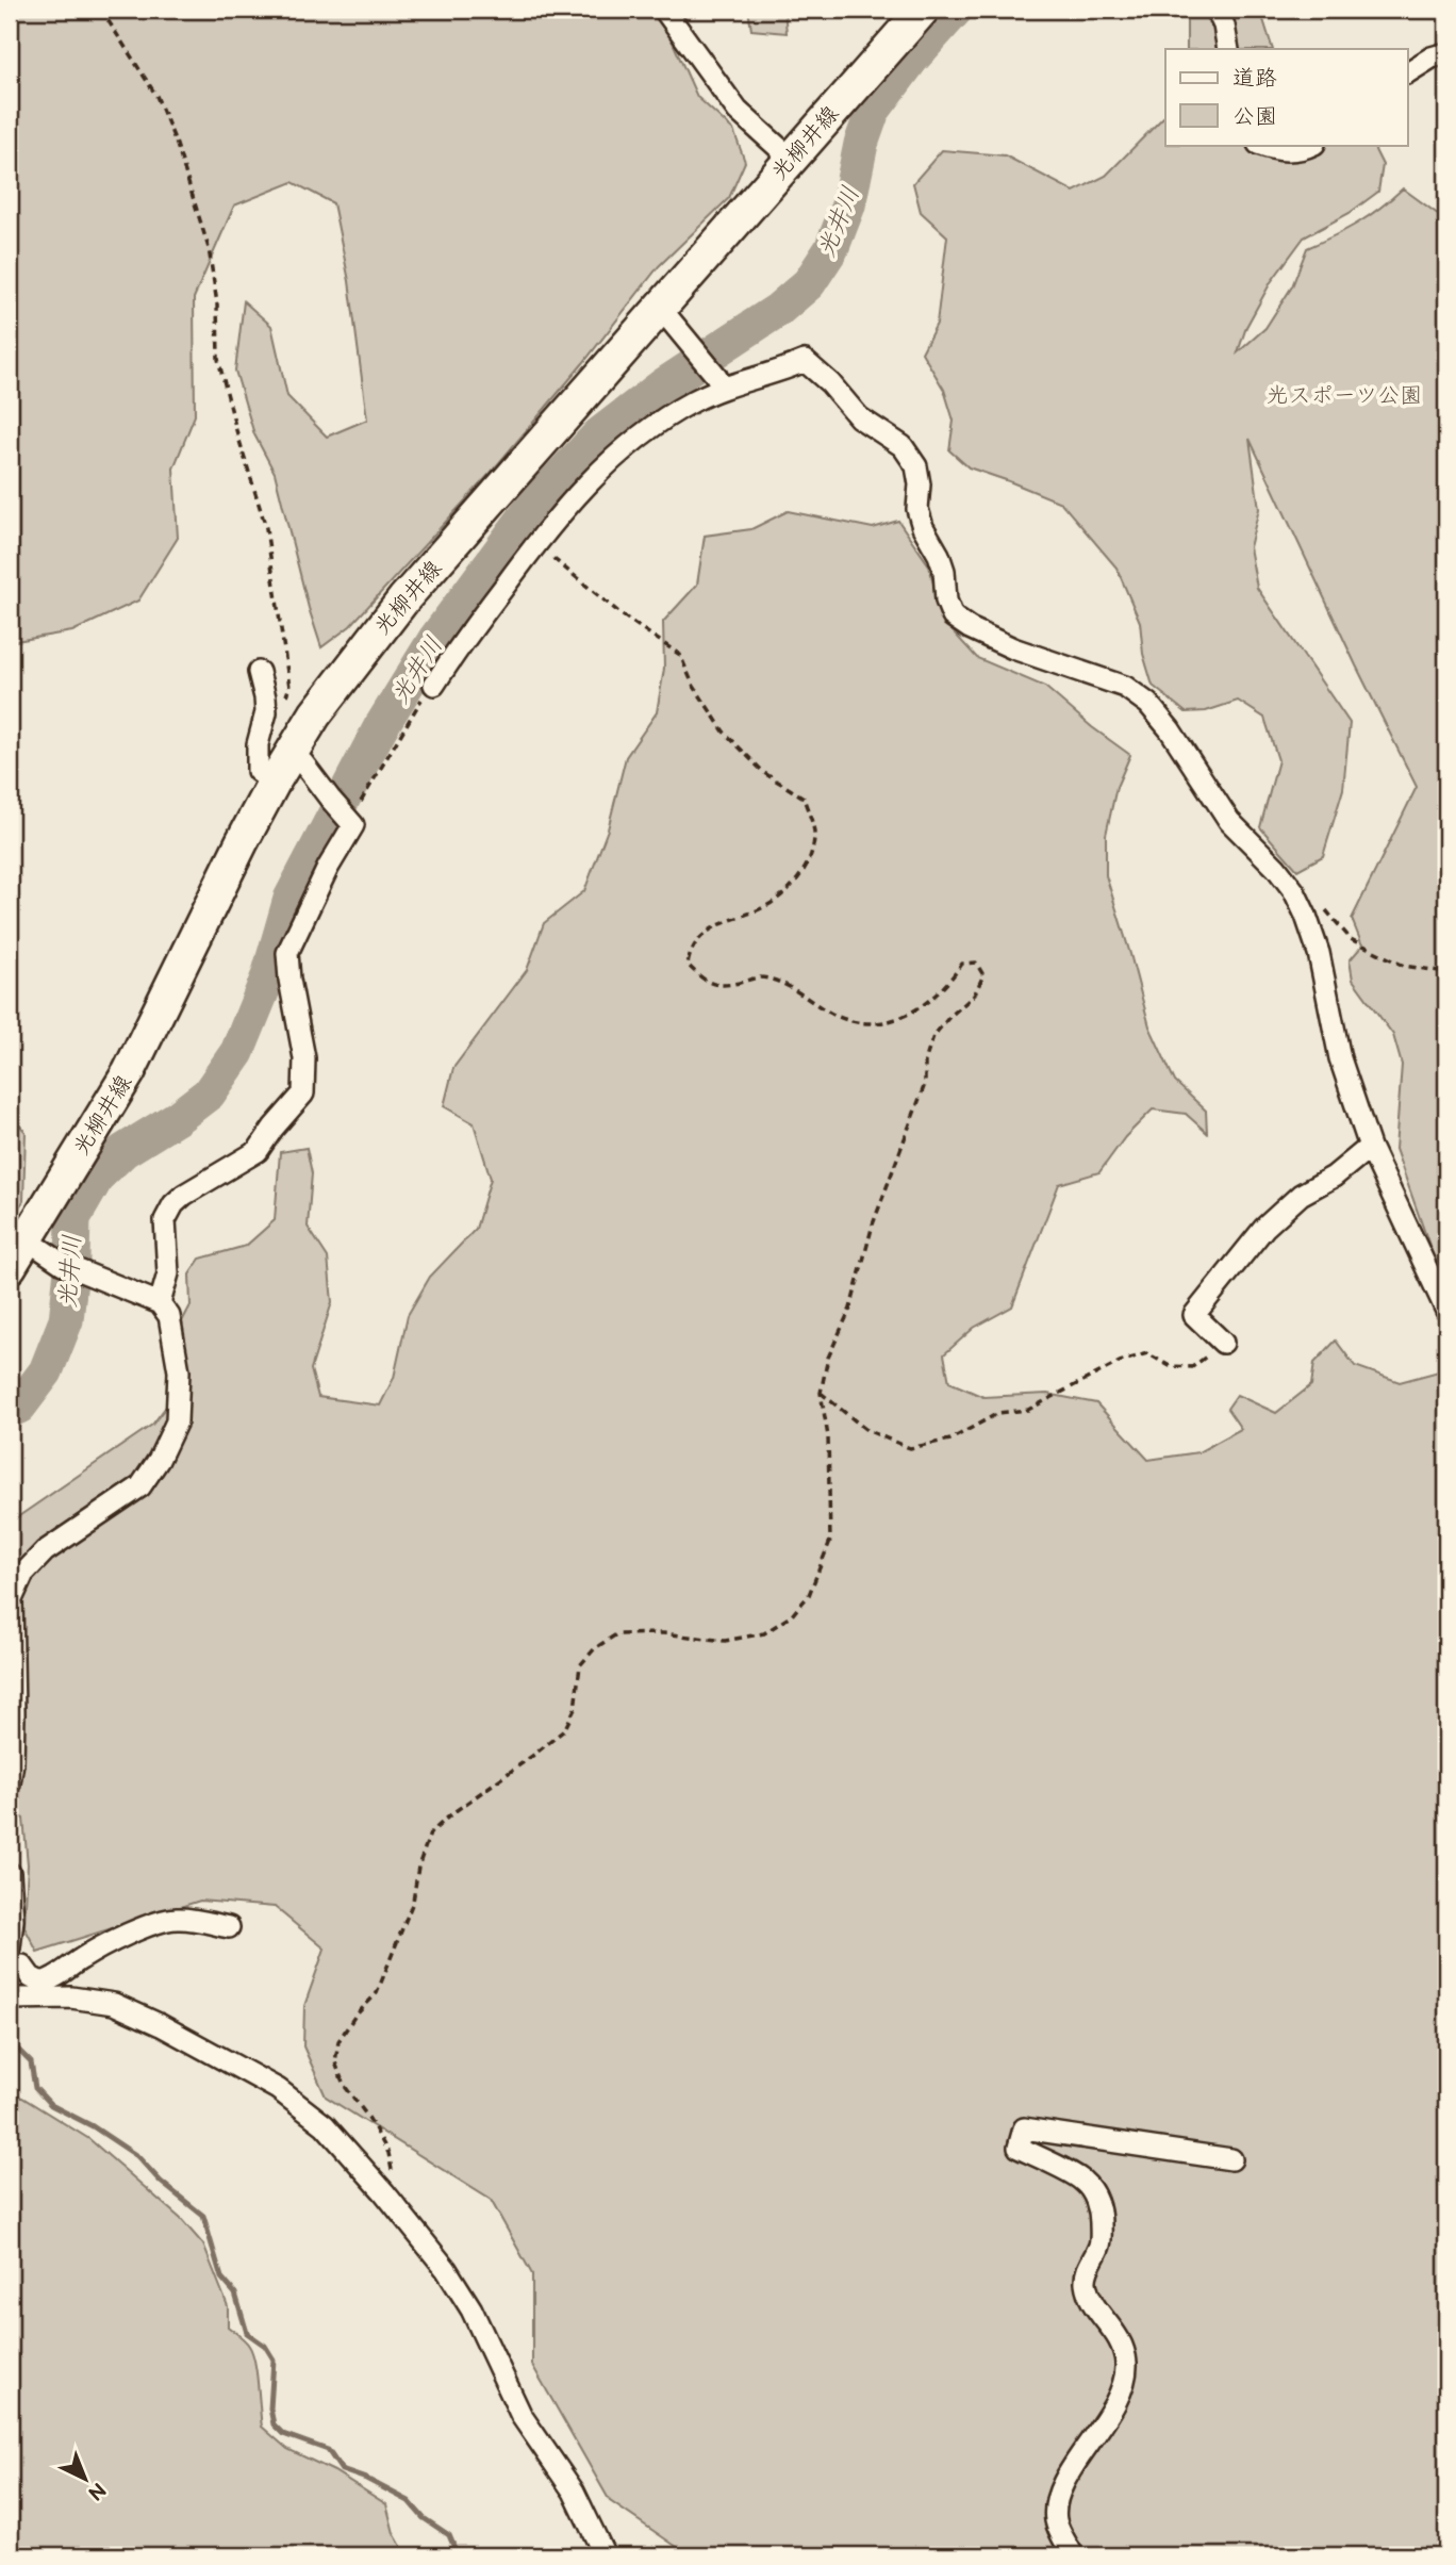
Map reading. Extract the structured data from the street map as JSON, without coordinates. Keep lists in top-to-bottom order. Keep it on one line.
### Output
{"streets":{"main road":["光柳井線"]},"water":["光井川"],"parks":["光スポーツ公園"],"legend":["道路","公園"],"north":"bottom right"}
